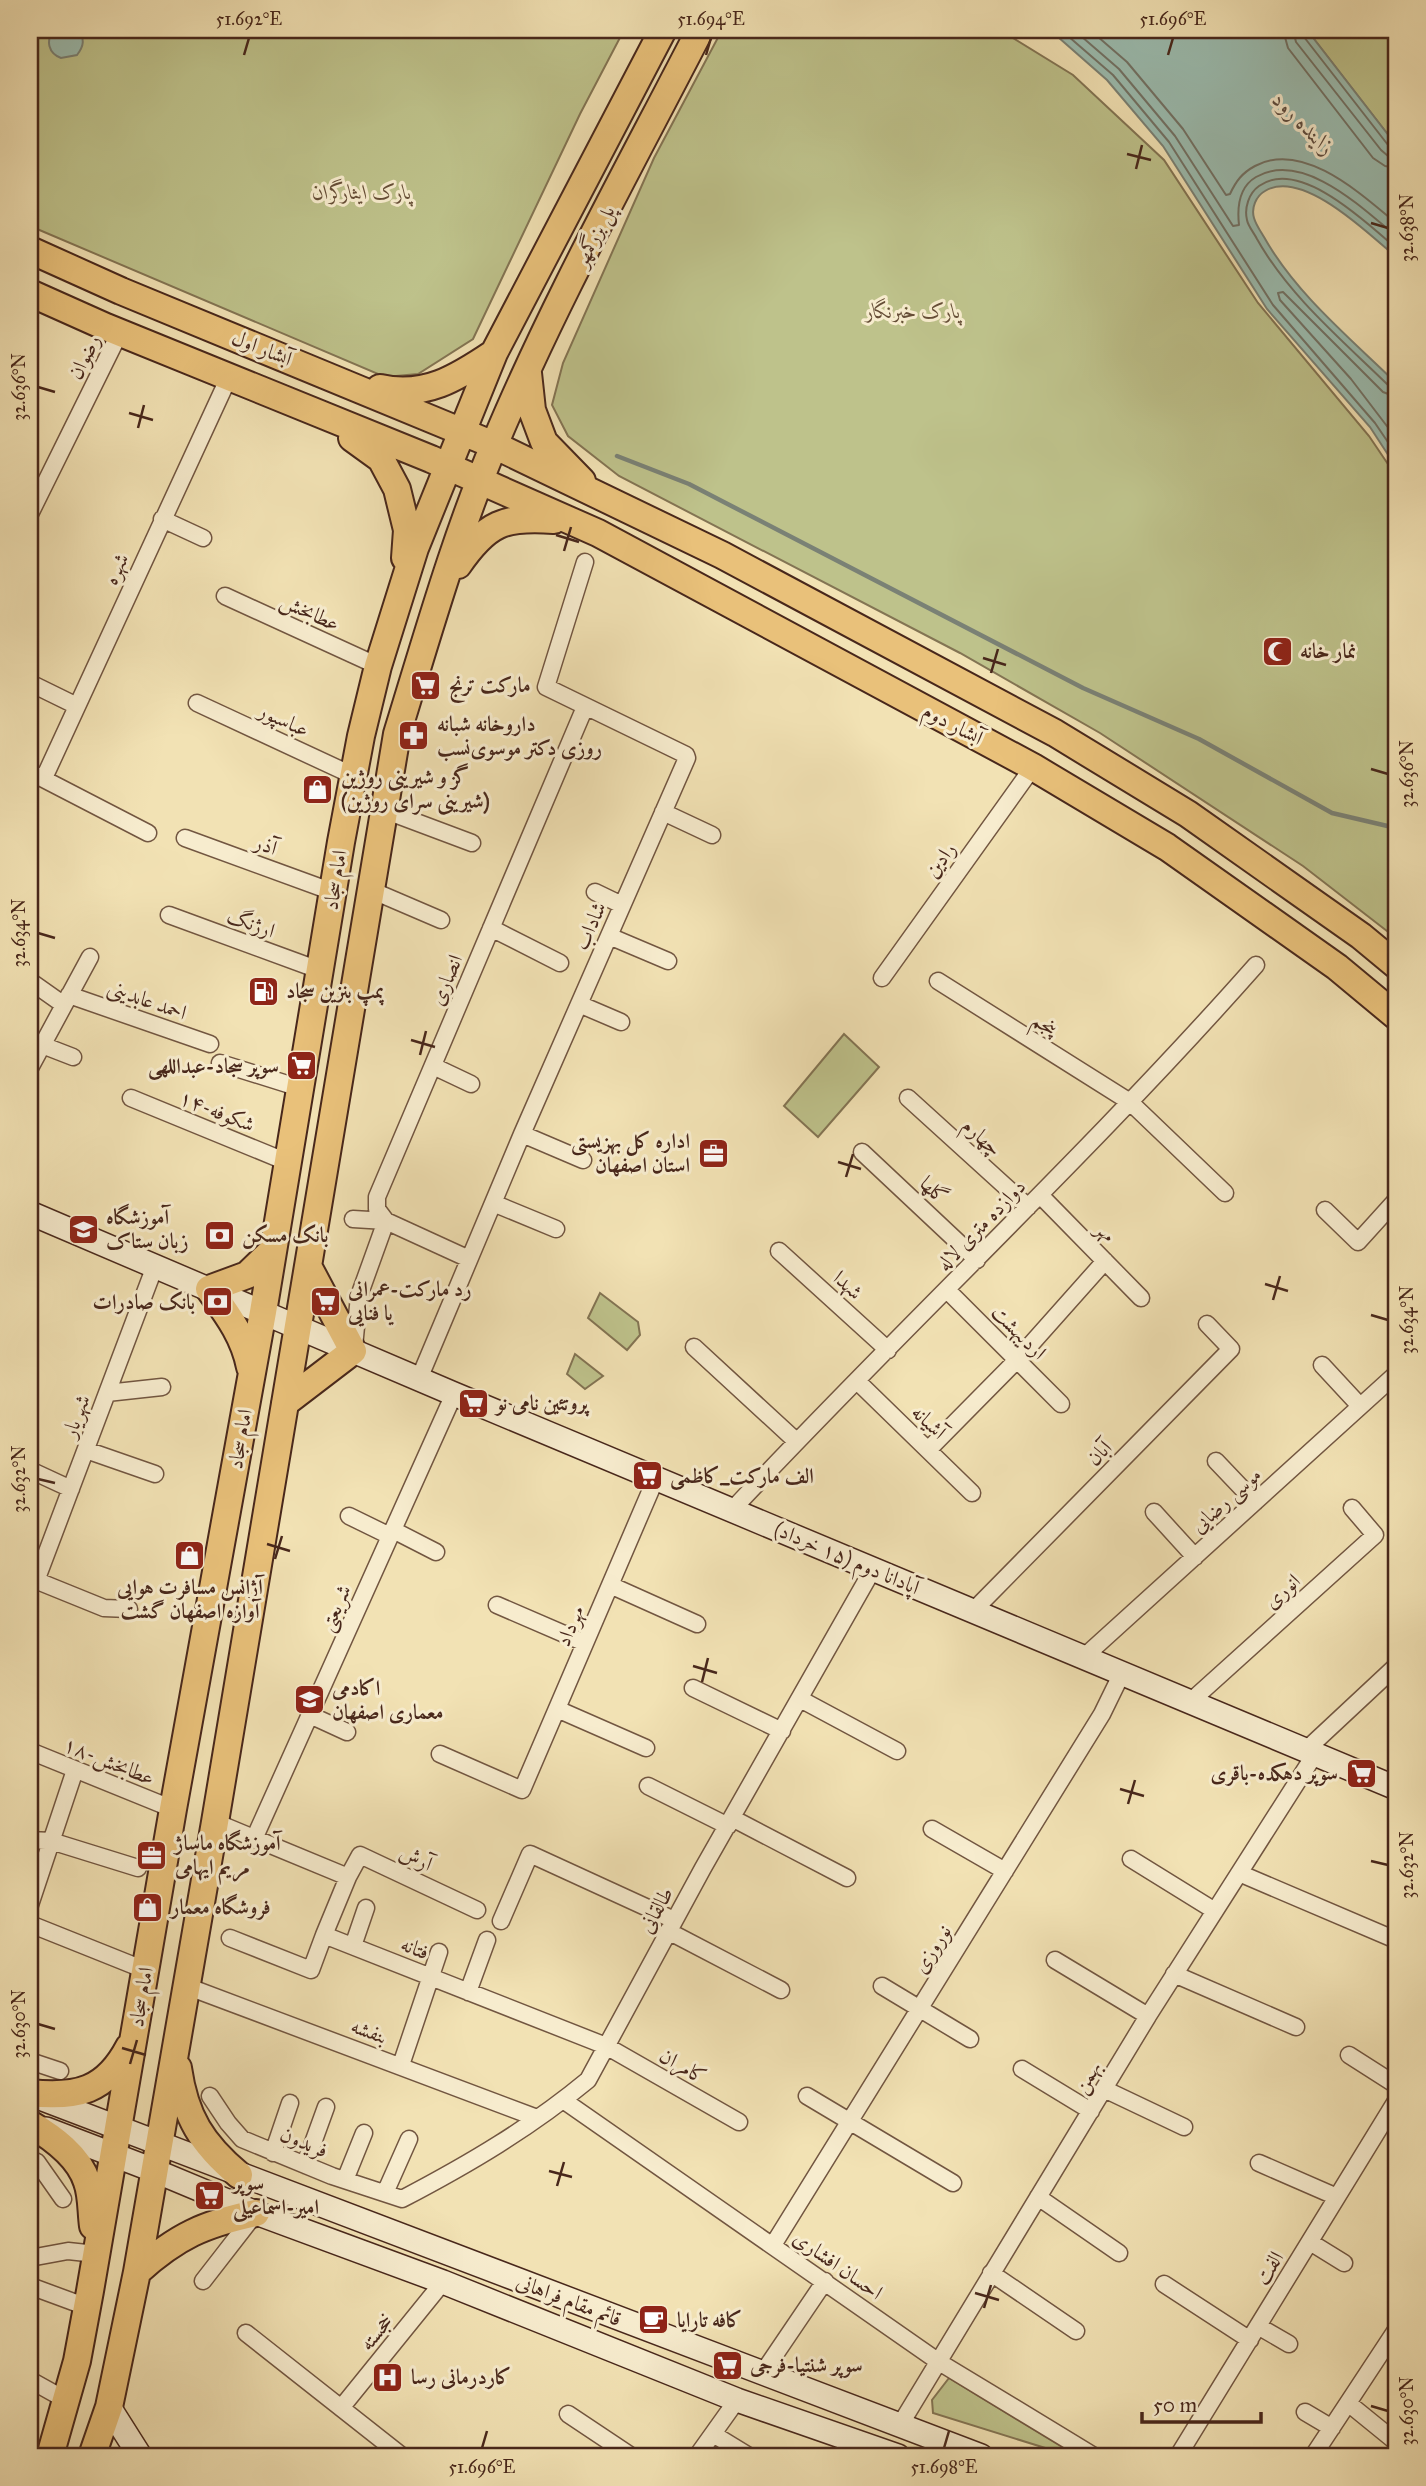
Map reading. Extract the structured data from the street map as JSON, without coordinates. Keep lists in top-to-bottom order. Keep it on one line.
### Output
{"streets":{"main road":["پل بزرگمهر","آبشار اول","آبشار دوم","امام سجاد","آپادانا دوم (۱۵ خرداد)","قائم مقام فراهانی"],"street":["رضوان","شهره","عطابخش","عباسپور","آذر","رادین","ارژنگ","شاداب","انصاری","احمد عابدینی","پنجم","۱۴-شکوفه","چهارم","گلها","دوازده متری لاله","مهر","شهدا","اردیبهشت","شهریار","آشیانه","آبان","موسی رضایی","انوری","شریعتی","مهرداد","۱۸-عطابخش","آرش","طالقانی","فتانه","نوروزی","بنفشه","کامران","بهمن","فریدون","احسان افشاری","الفت","خجسته"]},"crossings":[["پل بزرگمهر","آبشار اول"],["پل بزرگمهر","آبشار دوم"],["پل بزرگمهر","امام سجاد"],["آبشار اول","رضوان"],["آبشار اول","شهره"],["آبشار اول","آبشار دوم"],["آبشار اول","امام سجاد"],["عطابخش","امام سجاد"],["عباسپور","امام سجاد"],["آبشار دوم","رادین"],["آبشار دوم","امام سجاد"],["آذر","امام سجاد"],["امام سجاد","ارژنگ"],["امام سجاد","۱۴-شکوفه"],["امام سجاد","آپادانا دوم (۱۵ خرداد)"],["امام سجاد","۱۸-عطابخش"],["امام سجاد","بنفشه"],["امام سجاد","قائم مقام فراهانی"],["شاداب","انصاری"],["شاداب","آپادانا دوم (۱۵ خرداد)"],["پنجم","دوازده متری لاله"],["چهارم","دوازده متری لاله"],["گلها","دوازده متری لاله"],["دوازده متری لاله","مهر"],["دوازده متری لاله","شهدا"],["دوازده متری لاله","اردیبهشت"],["دوازده متری لاله","آشیانه"],["دوازده متری لاله","آپادانا دوم (۱۵ خرداد)"],["شهریار","آپادانا دوم (۱۵ خرداد)"],["آبان","آپادانا دوم (۱۵ خرداد)"],["موسی رضایی","آپادانا دوم (۱۵ خرداد)"],["آپادانا دوم (۱۵ خرداد)","انوری"],["آپادانا دوم (۱۵ خرداد)","شریعتی"],["آپادانا دوم (۱۵ خرداد)","مهرداد"],["آپادانا دوم (۱۵ خرداد)","طالقانی"],["آپادانا دوم (۱۵ خرداد)","نوروزی"],["آپادانا دوم (۱۵ خرداد)","بهمن"],["آرش","فتانه"],["طالقانی","فتانه"],["طالقانی","بنفشه"],["طالقانی","کامران"],["طالقانی","فریدون"],["طالقانی","احسان افشاری"],["فتانه","کامران"],["نوروزی","احسان افشاری"],["بهمن","احسان افشاری"],["بهمن","قائم مقام فراهانی"],["قائم مقام فراهانی","خجسته"]],"water":["زاینده رود"],"parks":["پارک ایثارگران","پارک خبرنگار"],"places":{"mosque":["نمار خانه"],"supermarket":["مارکت ترنج","سوپر سجاد-عبداللهی","رد مارکت-عمرانی یا فنایی","پروتئین نامی نو","الف مارکت_کاظمی","سوپر دهکده-باقری","سوپر امیر-اسماعیلی","سوپر شنتیا-فرجی"],"pharmacy":["داروخانه شبانه روزی دکتر موسوی‌نسب"],"shop":["گز و شیرینی روژین (شیرینی سرای روژین)","آژانس مسافرت هوایی آوازه اصفهان گشت","فروشگاه معمار"],"fuel station":["پمپ بنزین سجاد"],"office":["اداره کل بهزیستی استان اصفهان","آموزشگاه ماساژ مریم ایهامی"],"school or university":["آموزشگاه زبان ستاک","اکادمی معماری اصفهان"],"bank":["بانک مسکن","بانک صادرات"],"cafe":["کافه تارایا"],"hospital":["کاردرمانی رسا"]},"scale_bar":"50 m","coordinates":["51.692°E","51.694°E","51.696°E","32.638°N","32.636°N","32.634°N","32.632°N","32.630°N","51.698°E"]}
